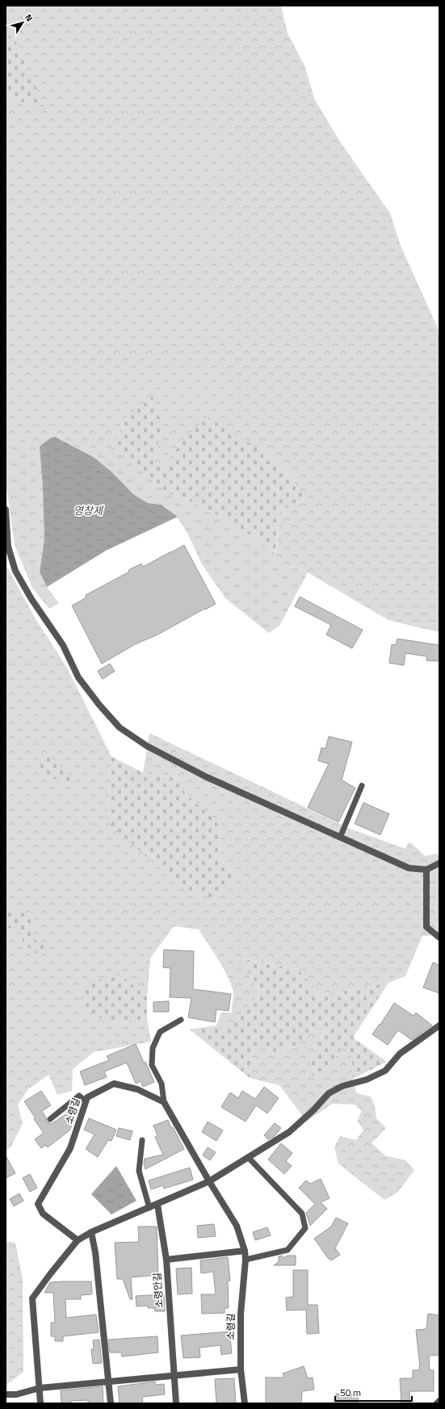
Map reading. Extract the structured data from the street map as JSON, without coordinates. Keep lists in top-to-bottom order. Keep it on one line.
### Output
{"streets":{"street":["소령길","소령안길"]},"water":["영창제"],"scale_bar":"50 m","north":"top right"}
